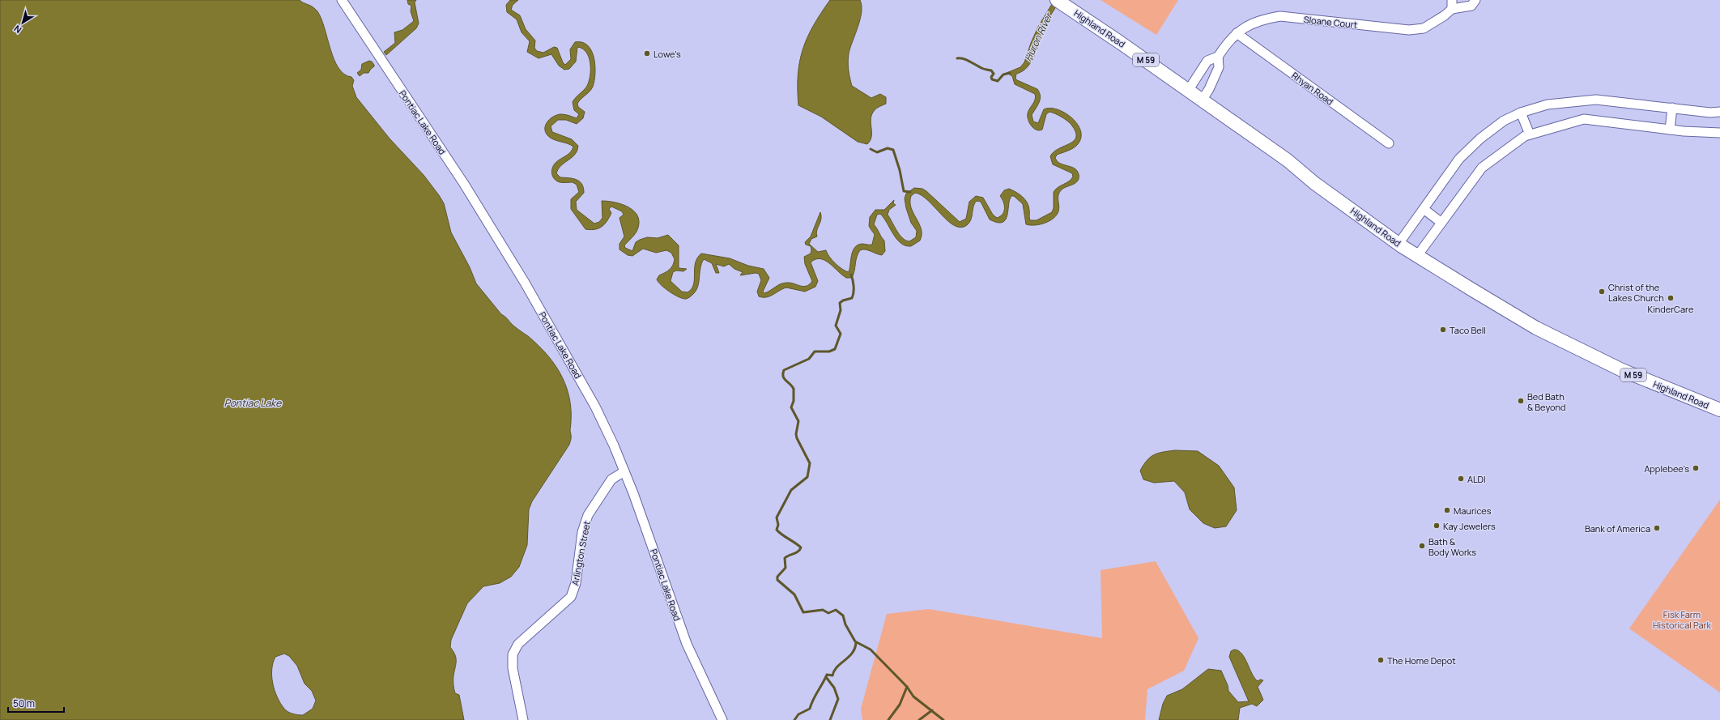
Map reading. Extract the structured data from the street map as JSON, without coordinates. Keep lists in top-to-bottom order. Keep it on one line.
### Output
{"streets":{"highway":["Highland Road","M 59"],"street":["Sloane Court","Rhyan Road","Pontiac Lake Road","Arlington Street"]},"crossings":[["Sloane Court","Highland Road"],["Sloane Court","Rhyan Road"],["Pontiac Lake Road","Arlington Street"]],"water":["Huron River","Pontiac Lake"],"parks":["Fisk Farm Historical Park"],"places":["Lowe's","Christ of the Lakes Church","KinderCare","Taco Bell","Bed Bath & Beyond","Applebee's","ALDI","Maurices","Kay Jewelers","Bank of America","Bath & Body Works","The Home Depot"],"scale_bar":"50 m","north":"bottom left"}
